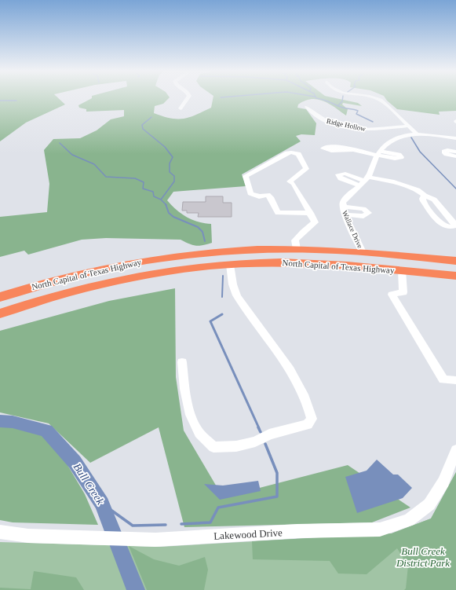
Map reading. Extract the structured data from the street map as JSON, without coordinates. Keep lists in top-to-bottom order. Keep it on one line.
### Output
{"streets":{"highway":["North Capital of Texas Highway"],"street":["Ridge Hollow","Wallace Drive","Lakewood Drive"]},"crossings":[["Wallace Drive","North Capital of Texas Highway"]],"water":["Bull Creek"],"parks":["Bull Creek District Park"]}
